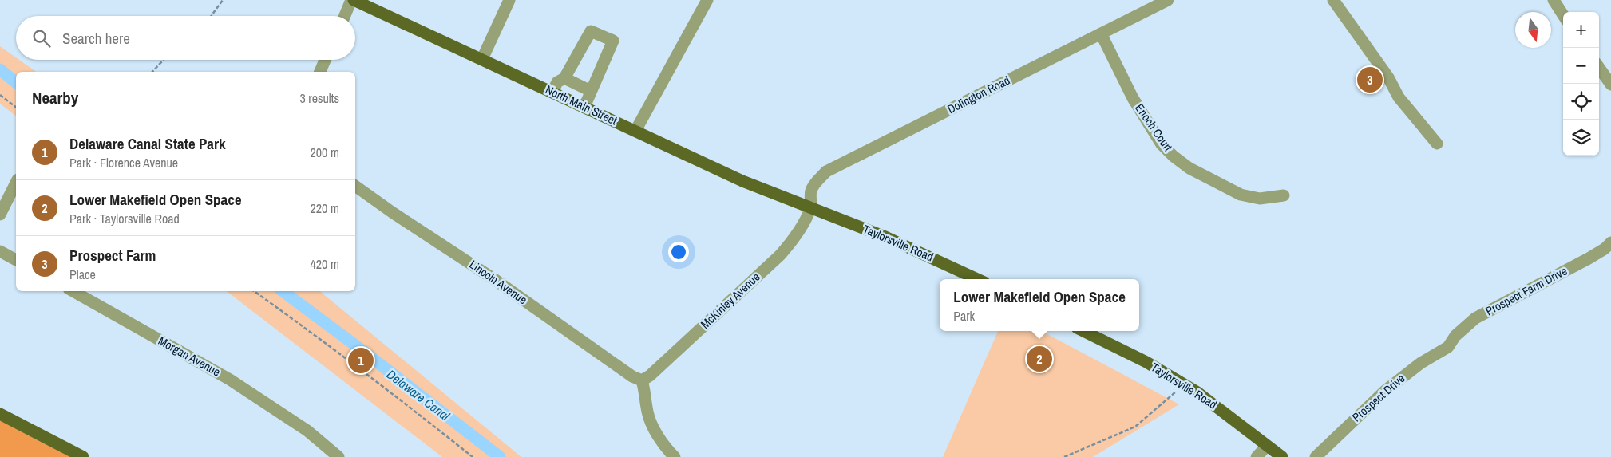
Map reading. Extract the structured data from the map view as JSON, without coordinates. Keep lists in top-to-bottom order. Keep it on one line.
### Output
{"streets":{"main road":["North Main Street","Taylorsville Road"],"street":["Dolington Road","Enoch Court","Lincoln Avenue","Prospect Farm Drive","McKinley Avenue","Morgan Avenue","Prospect Drive"]},"crossings":[["Dolington Road","North Main Street"],["Dolington Road","Enoch Court"],["Dolington Road","Taylorsville Road"],["Dolington Road","McKinley Avenue"],["North Main Street","Taylorsville Road"],["North Main Street","McKinley Avenue"],["Taylorsville Road","McKinley Avenue"],["Lincoln Avenue","McKinley Avenue"],["Prospect Farm Drive","Prospect Drive"]],"water":["Delaware Canal"],"north":"bottom","page":{"map_buttons":["+","−"],"search":"Search here","pins":["3","2","1"],"heading":["Nearby","3 results"],"list":[{"mark":"1","name":"Delaware Canal State Park","note":"Park · Florence Avenue","value":"200 m"},{"mark":"2","name":"Lower Makefield Open Space","note":"Park · Taylorsville Road","value":"220 m"},{"mark":"3","name":"Prospect Farm","note":"Place","value":"420 m"}],"popup":["Lower Makefield Open Space","Park"]}}
